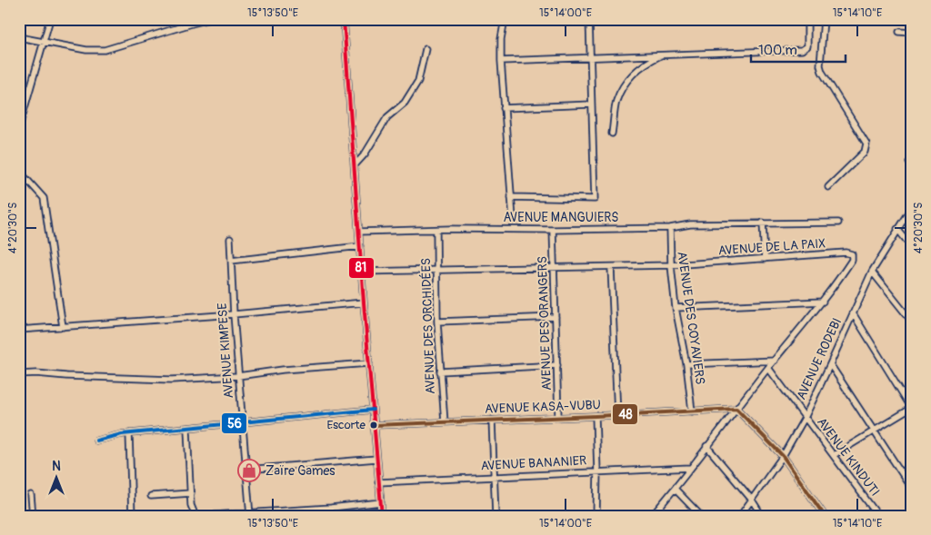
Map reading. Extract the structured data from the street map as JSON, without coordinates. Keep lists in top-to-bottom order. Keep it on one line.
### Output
{"streets":{"street":["AVENUE MANGUIERS","AVENUE DE LA PAIX","AVENUE DES COYAVIERS","AVENUE DES ORANGERS","AVENUE DES ORCHIDÉES","AVENUE KIMPESE","AVENUE RODEBI","AVENUE KASA-VUBU","AVENUE KINDUTI","AVENUE BANANIER"]},"crossings":[["AVENUE MANGUIERS","AVENUE DES COYAVIERS"],["AVENUE MANGUIERS","AVENUE DES ORANGERS"],["AVENUE MANGUIERS","AVENUE DES ORCHIDÉES"],["AVENUE DE LA PAIX","AVENUE DES COYAVIERS"],["AVENUE DE LA PAIX","AVENUE DES ORANGERS"],["AVENUE DE LA PAIX","AVENUE DES ORCHIDÉES"],["AVENUE DE LA PAIX","AVENUE KASA-VUBU"],["AVENUE DE LA PAIX","AVENUE KINDUTI"],["AVENUE DE LA PAIX","AVENUE BANANIER"],["AVENUE DES COYAVIERS","AVENUE KASA-VUBU"],["AVENUE DES ORANGERS","AVENUE KASA-VUBU"],["AVENUE DES ORCHIDÉES","AVENUE KASA-VUBU"],["AVENUE RODEBI","AVENUE KINDUTI"]],"places":{"other":["Escorte"],"shop":["Zaïre Games"]},"lines":["transit line 81","transit line 48","transit line 56"],"scale_bar":"100 m","north":"top","coordinates":["15°13'50\"E","15°14'00\"E","15°14'10\"E","4°20'30\"S"]}
